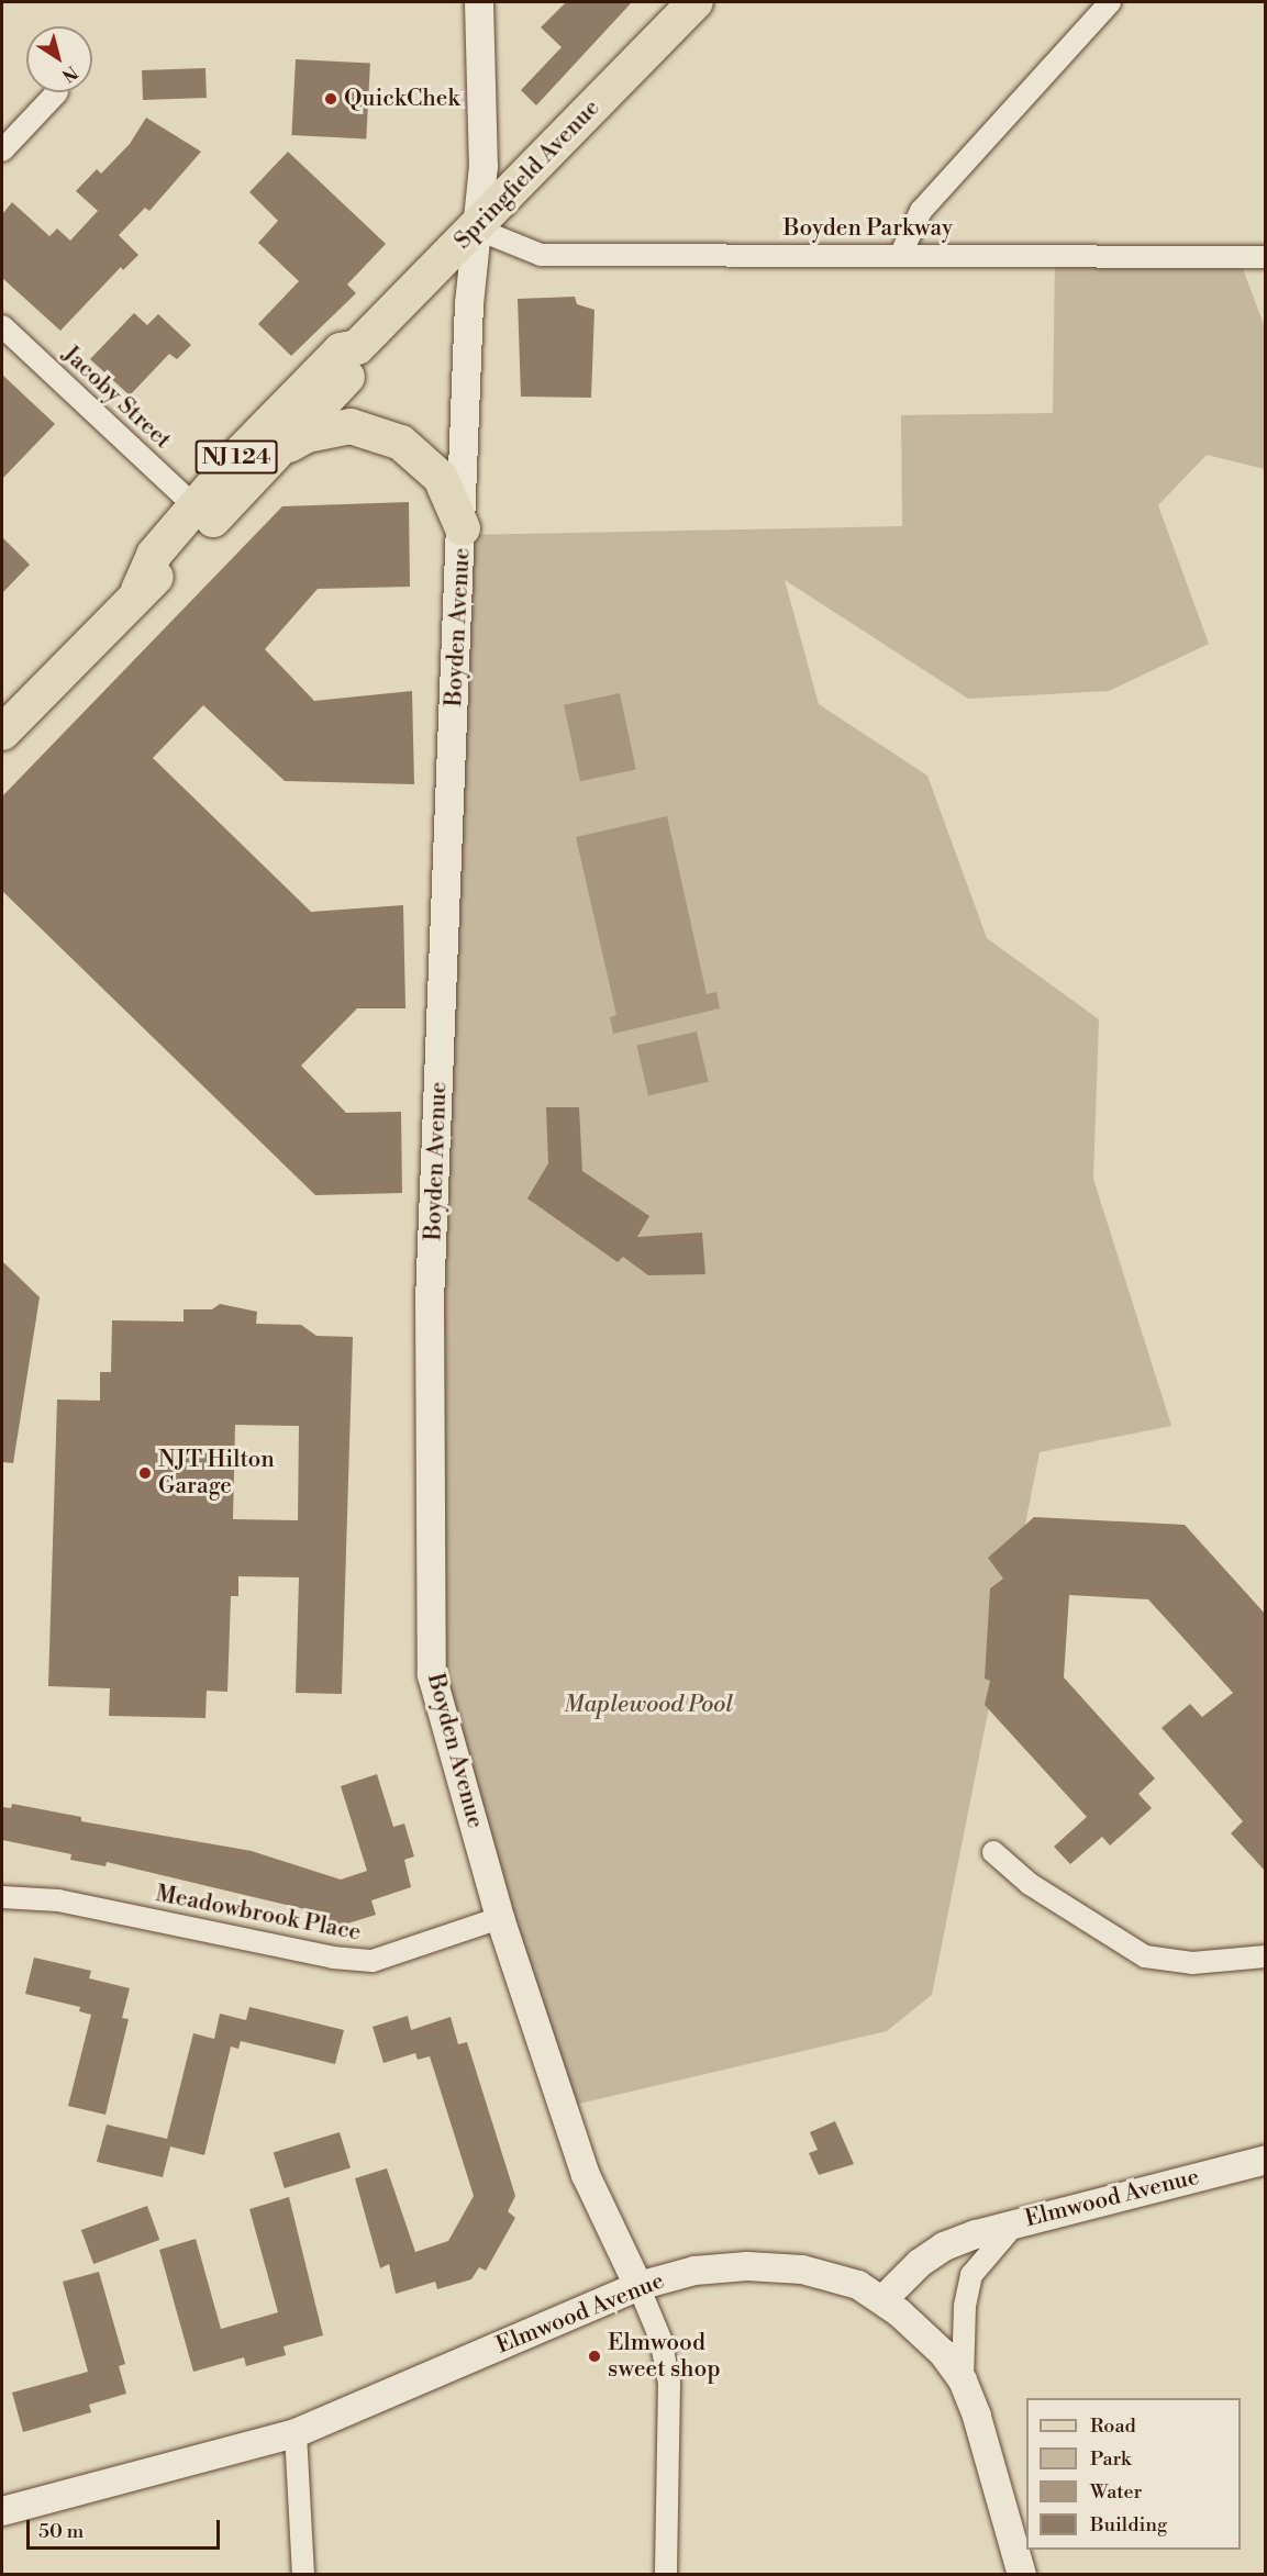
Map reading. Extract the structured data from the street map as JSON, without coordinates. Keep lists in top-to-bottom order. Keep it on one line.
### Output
{"streets":{"main road":["Springfield Avenue","NJ 124"],"street":["Boyden Parkway","Jacoby Street","Boyden Avenue","Meadowbrook Place","Elmwood Avenue"]},"crossings":[["Springfield Avenue","Boyden Parkway"],["Springfield Avenue","Jacoby Street"],["Springfield Avenue","Boyden Avenue"],["Boyden Parkway","Boyden Avenue"],["Boyden Avenue","Meadowbrook Place"],["Boyden Avenue","Elmwood Avenue"]],"parks":["Maplewood Pool"],"places":["QuickChek","NJT Hilton Garage","Elmwood sweet shop"],"legend":["Road","Park","Water","Building"],"scale_bar":"50 m","north":"bottom right"}
